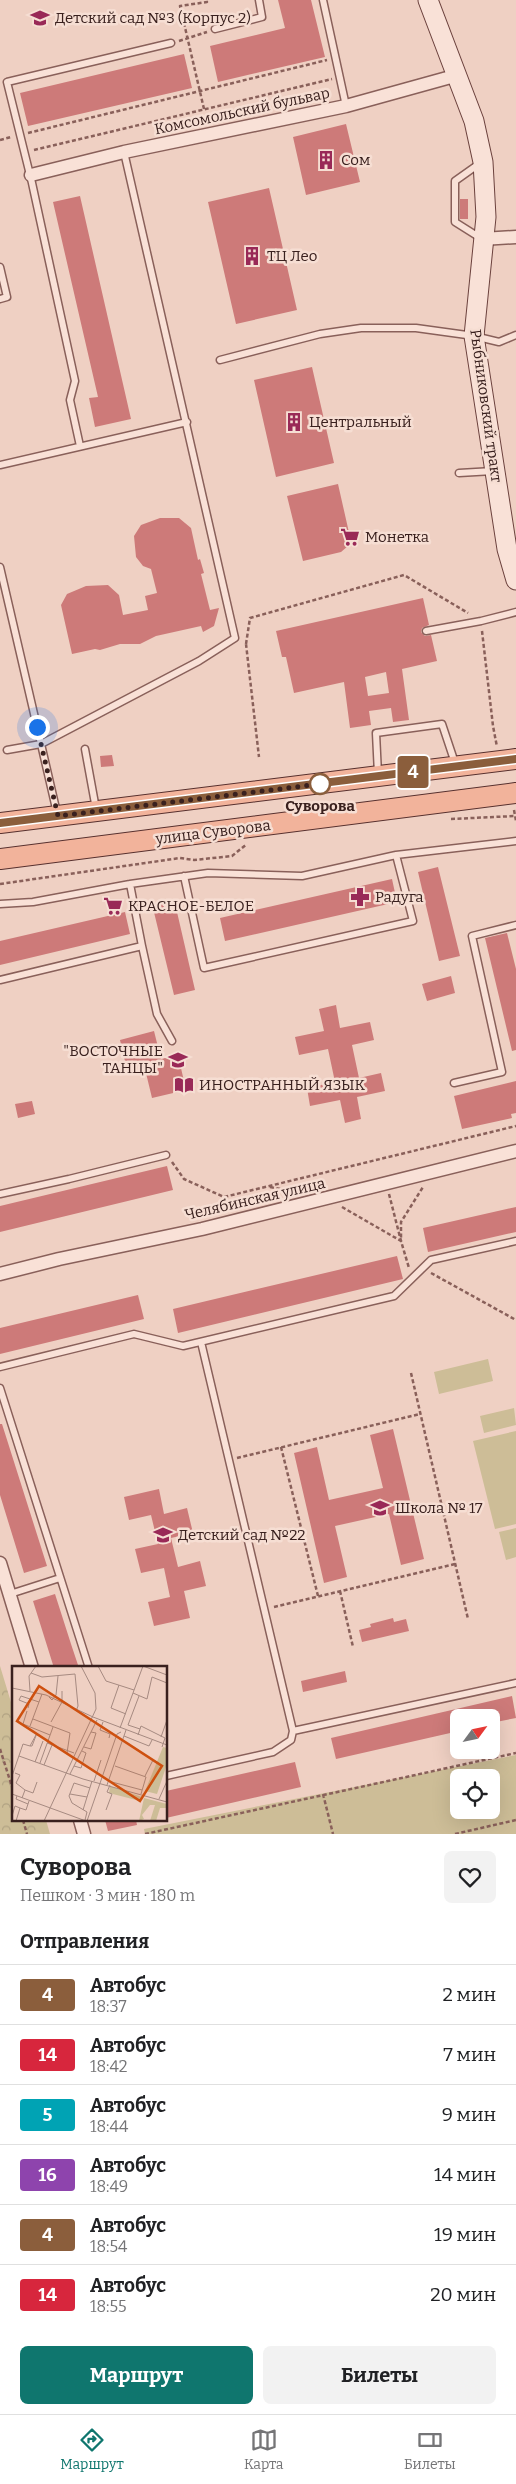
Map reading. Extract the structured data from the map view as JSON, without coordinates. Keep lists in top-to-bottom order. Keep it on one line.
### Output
{"streets":{"main road":["Рыбниковский тракт","улица Суворова"],"street":["Комсомольский бульвар","Челябинская улица"]},"crossings":[["Комсомольский бульвар","Рыбниковский тракт"]],"places":{"school or university":["Детский сад №3 (Корпус 2)","\"ВОСТОЧНЫЕ ТАНЦЫ\"","Школа № 17","Детский сад №22"],"building":["Сом","ТЦ Лео","Центральный"],"supermarket":["Монетка","КРАСНОЕ-БЕЛОЕ"],"other":["Суворова"],"pharmacy":["Радуга"],"library":["ИНОСТРАННЫЙ ЯЗЫК"]},"lines":["bus line 4"],"north":"top right","page":{"on_map":"4","heading":[["Суворова","Пешком · 3 мин · 180 m"],"Отправления"],"list":[{"mark":"4","name":"Автобус","note":"18:37","value":"2 мин"},{"mark":"14","name":"Автобус","note":"18:42","value":"7 мин"},{"mark":"5","name":"Автобус","note":"18:44","value":"9 мин"},{"mark":"16","name":"Автобус","note":"18:49","value":"14 мин"},{"mark":"4","name":"Автобус","note":"18:54","value":"19 мин"},{"mark":"14","name":"Автобус","note":"18:55","value":"20 мин"}],"buttons":["Маршрут","Билеты"],"tabs":["Маршрут","Карта","Билеты"]}}
